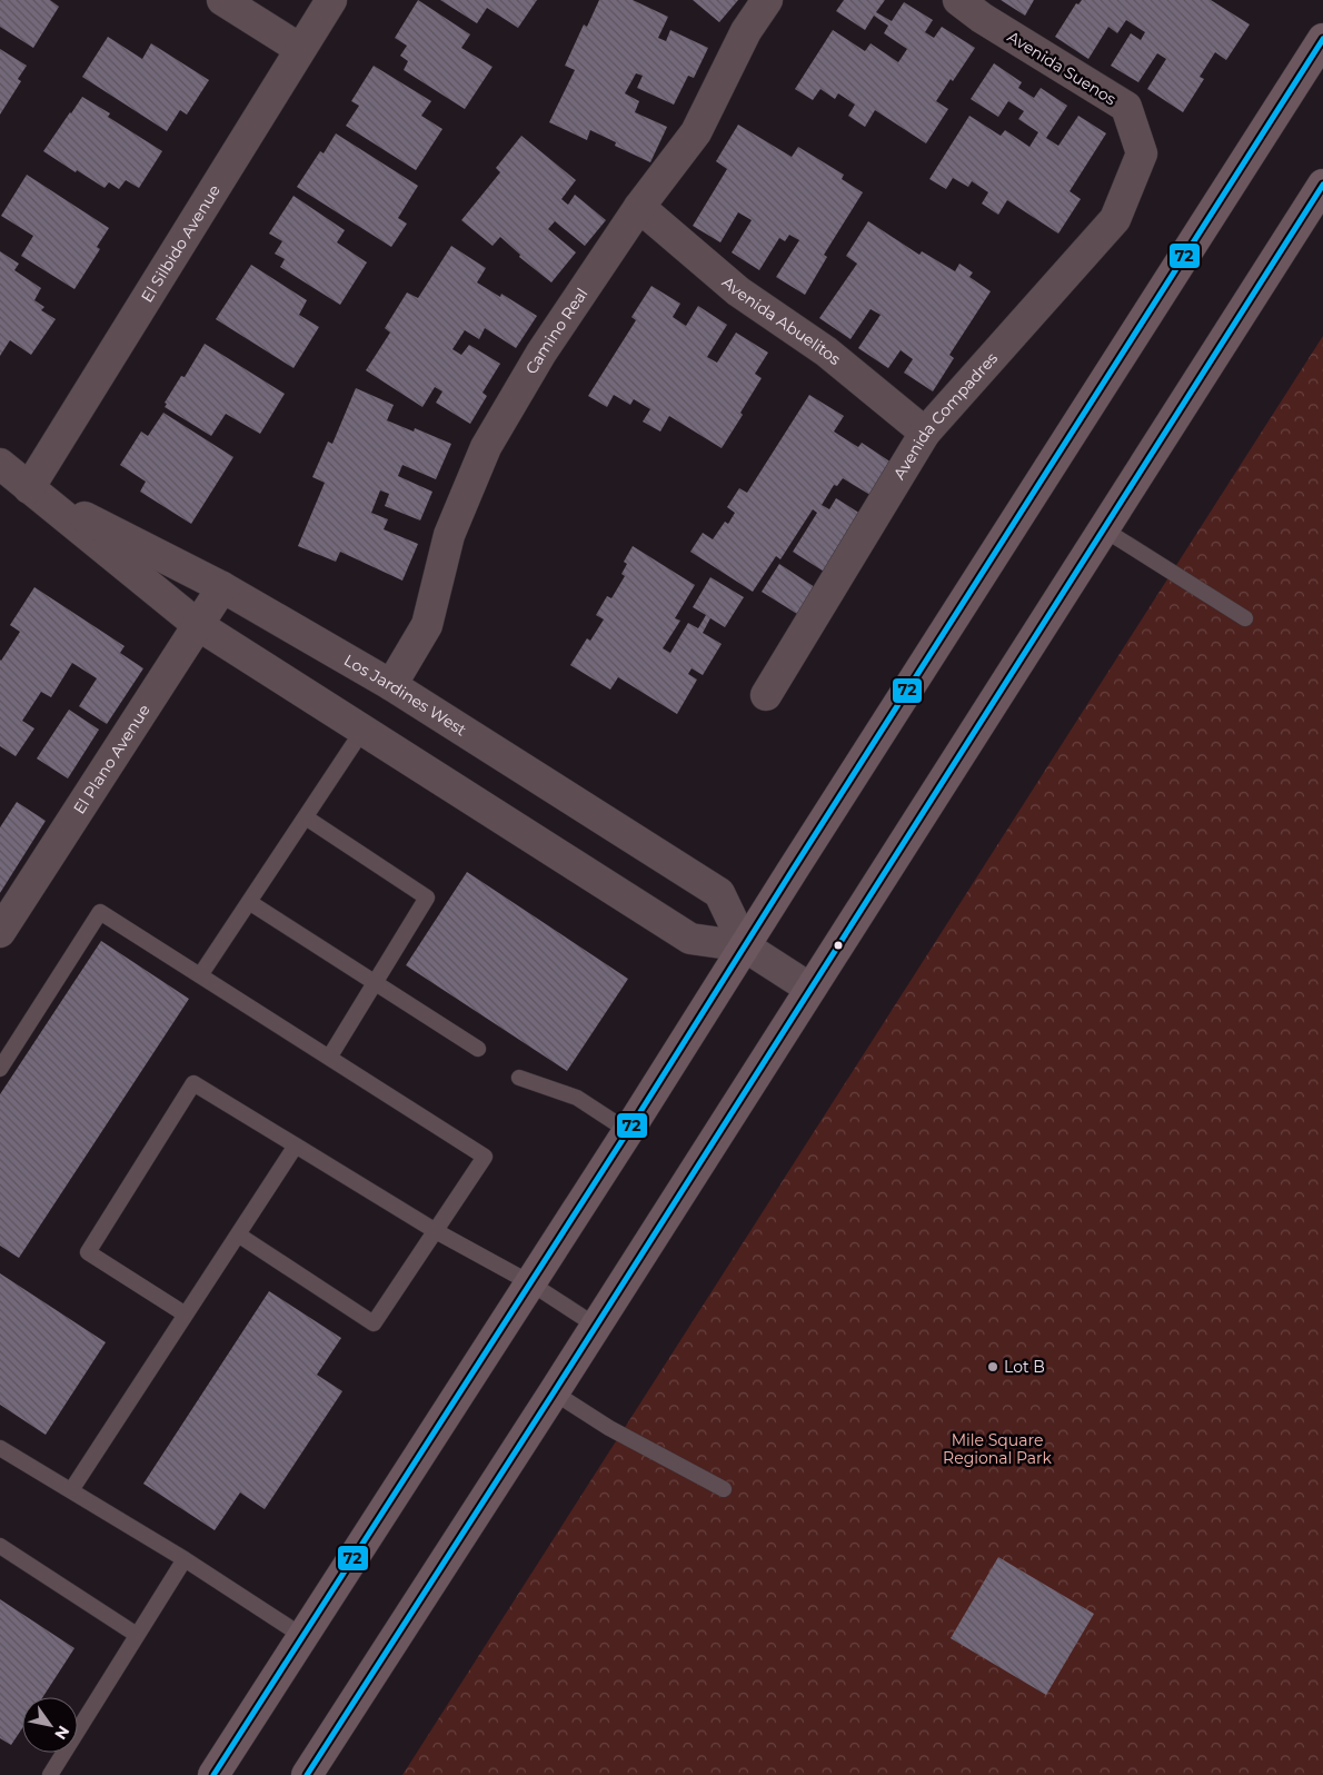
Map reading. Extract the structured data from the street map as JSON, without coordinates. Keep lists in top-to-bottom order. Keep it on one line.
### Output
{"streets":{"street":["Avenida Suenos","El Silbido Avenue","Avenida Abuelitos","Camino Real","Avenida Compadres","Los Jardines West","El Plano Avenue"]},"crossings":[["Avenida Suenos","Avenida Compadres"],["El Silbido Avenue","Los Jardines West"],["Avenida Abuelitos","Camino Real"],["Avenida Abuelitos","Avenida Compadres"],["Camino Real","Los Jardines West"],["Los Jardines West","El Plano Avenue"]],"parks":["Mile Square Regional Park"],"places":["Lot B"],"lines":["transit line 72"],"north":"bottom right"}
